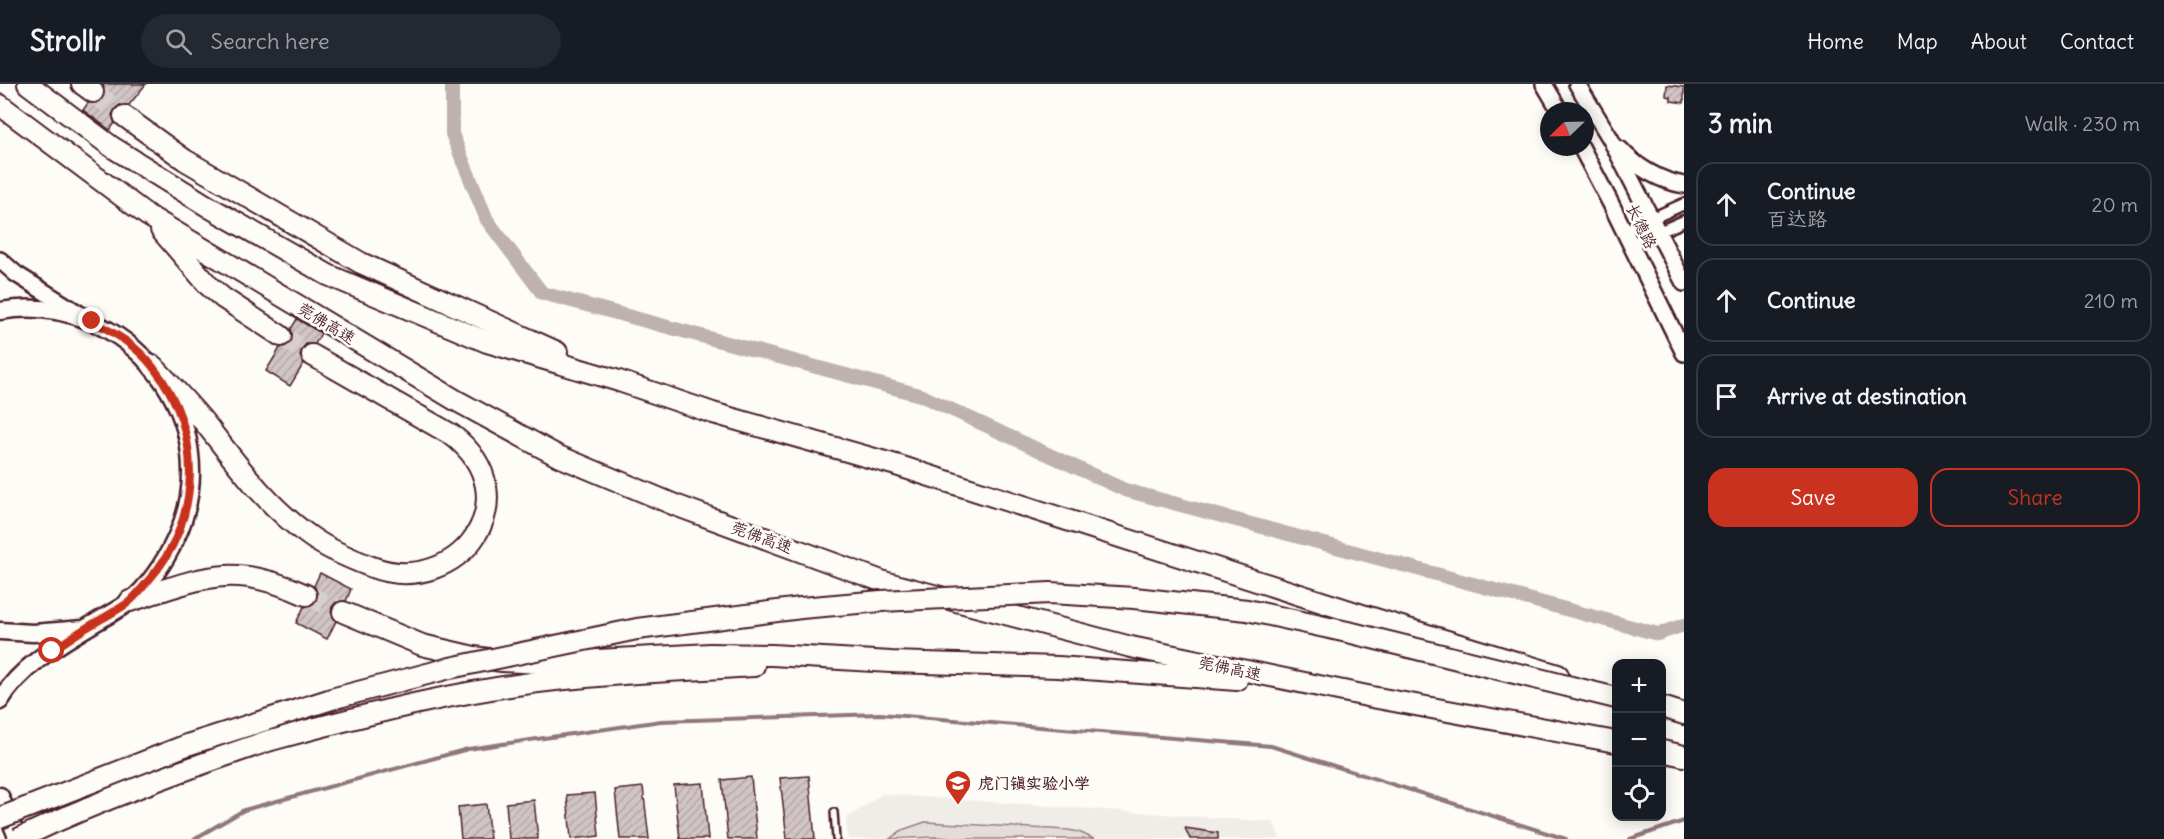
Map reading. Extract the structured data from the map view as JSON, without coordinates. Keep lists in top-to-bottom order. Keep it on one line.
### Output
{"streets":{"highway":["莞佛高速"],"main road":["长德路"]},"places":{"school or university":["虎门镇实验小学"]},"north":"bottom left","page":{"header":"Strollr","search":"Search here","nav":["Home","Map","About","Contact"],"heading":["3 min","Walk · 230 m"],"list":[["Continue","百达路","20 m"],["Continue","210 m"],"Arrive at destination"],"buttons":["Save","Share"],"map_buttons":["+","−"]}}
